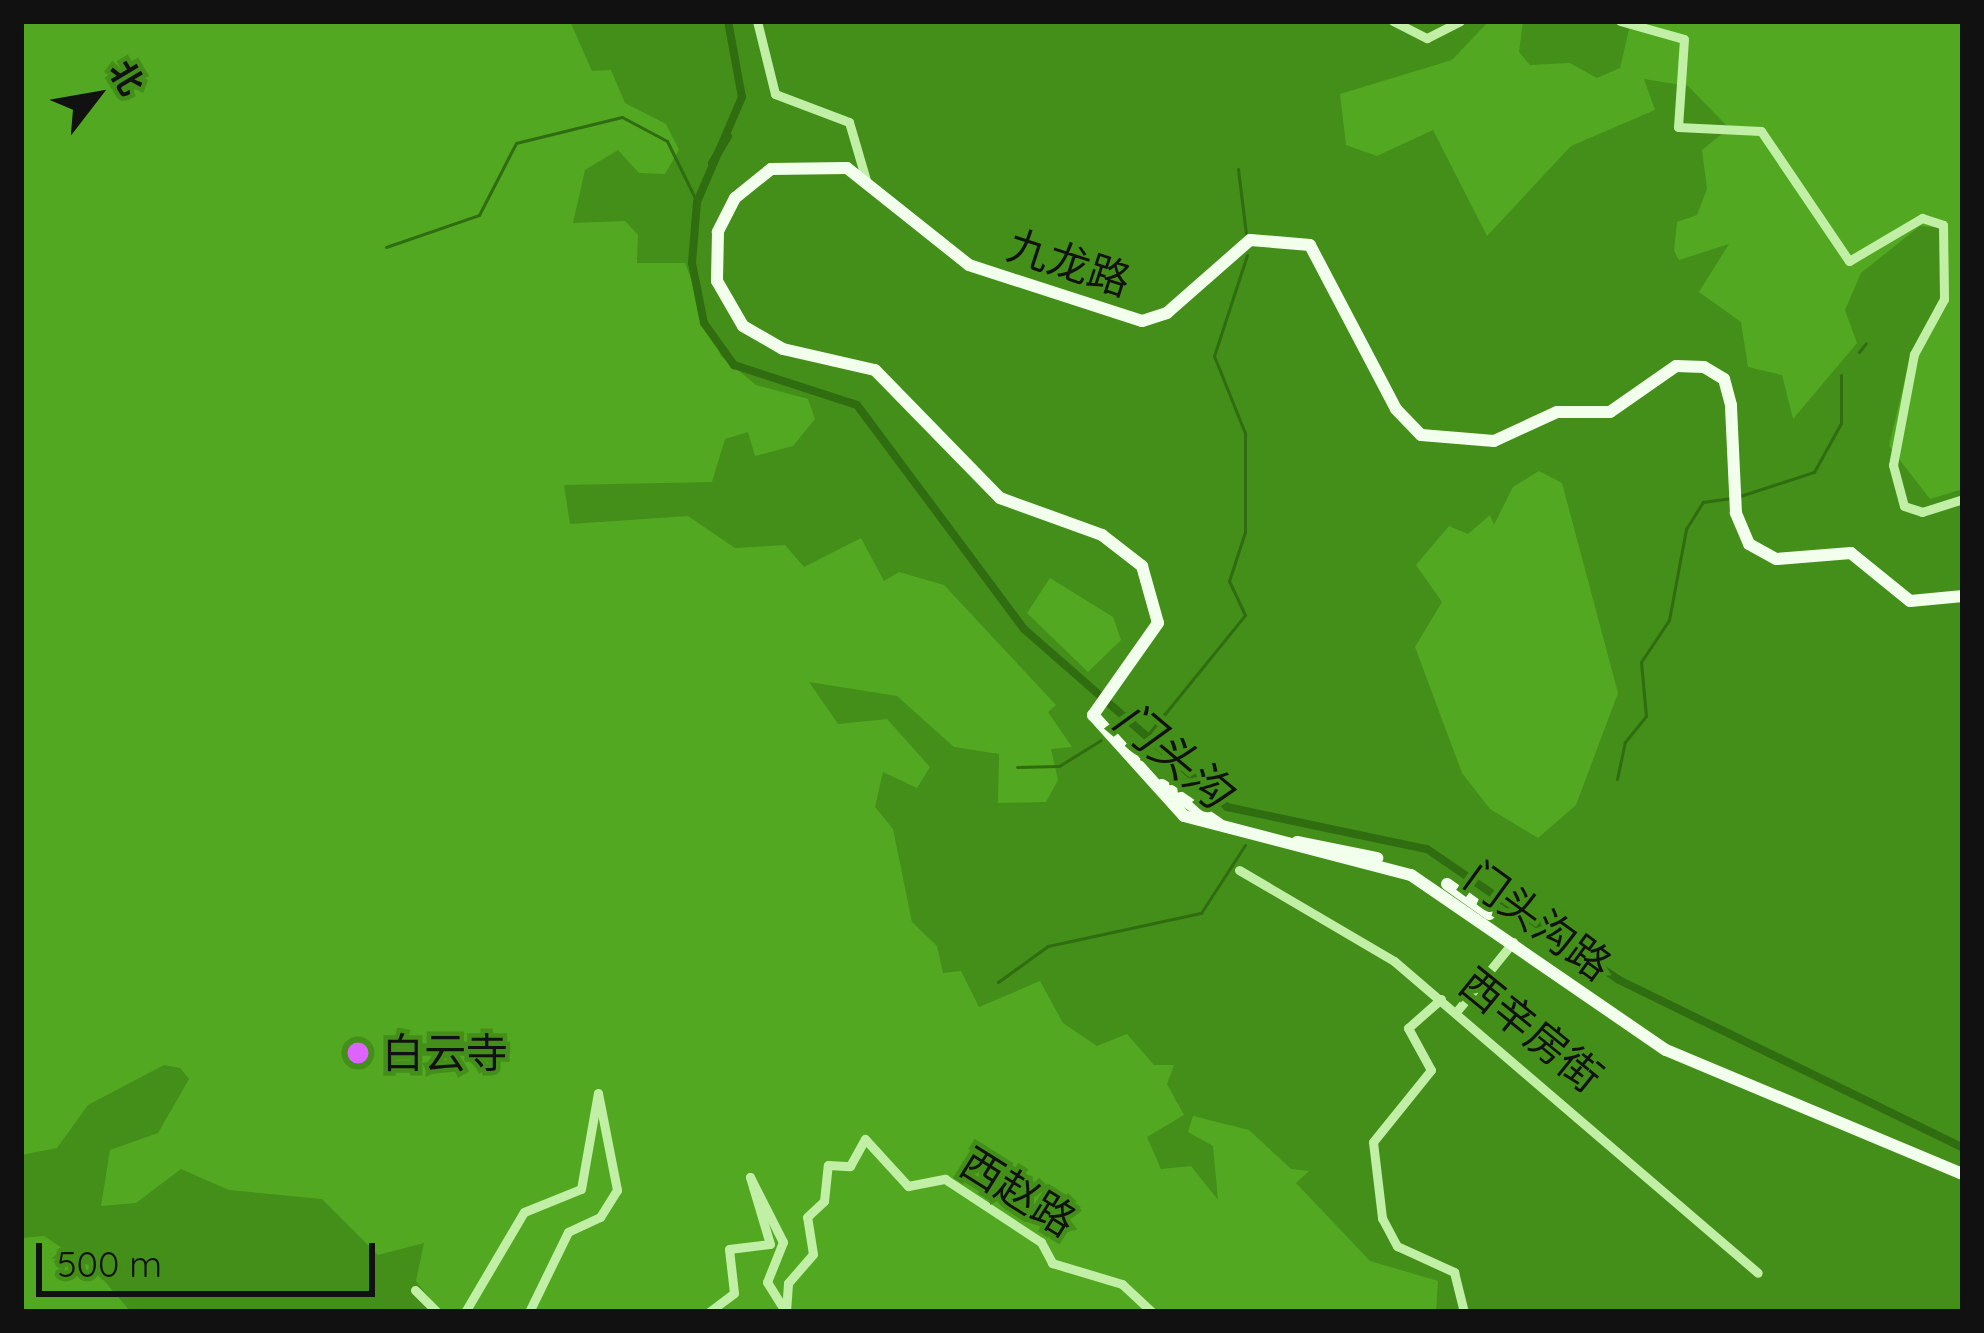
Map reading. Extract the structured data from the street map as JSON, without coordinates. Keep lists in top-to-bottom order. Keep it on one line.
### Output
{"streets":{"main road":["九龙路","门头沟路"],"street":["西辛房街","西赵路"]},"crossings":[["九龙路","门头沟路"]],"water":["门头沟"],"places":["白云寺"],"scale_bar":"500 m","north":"top right"}
